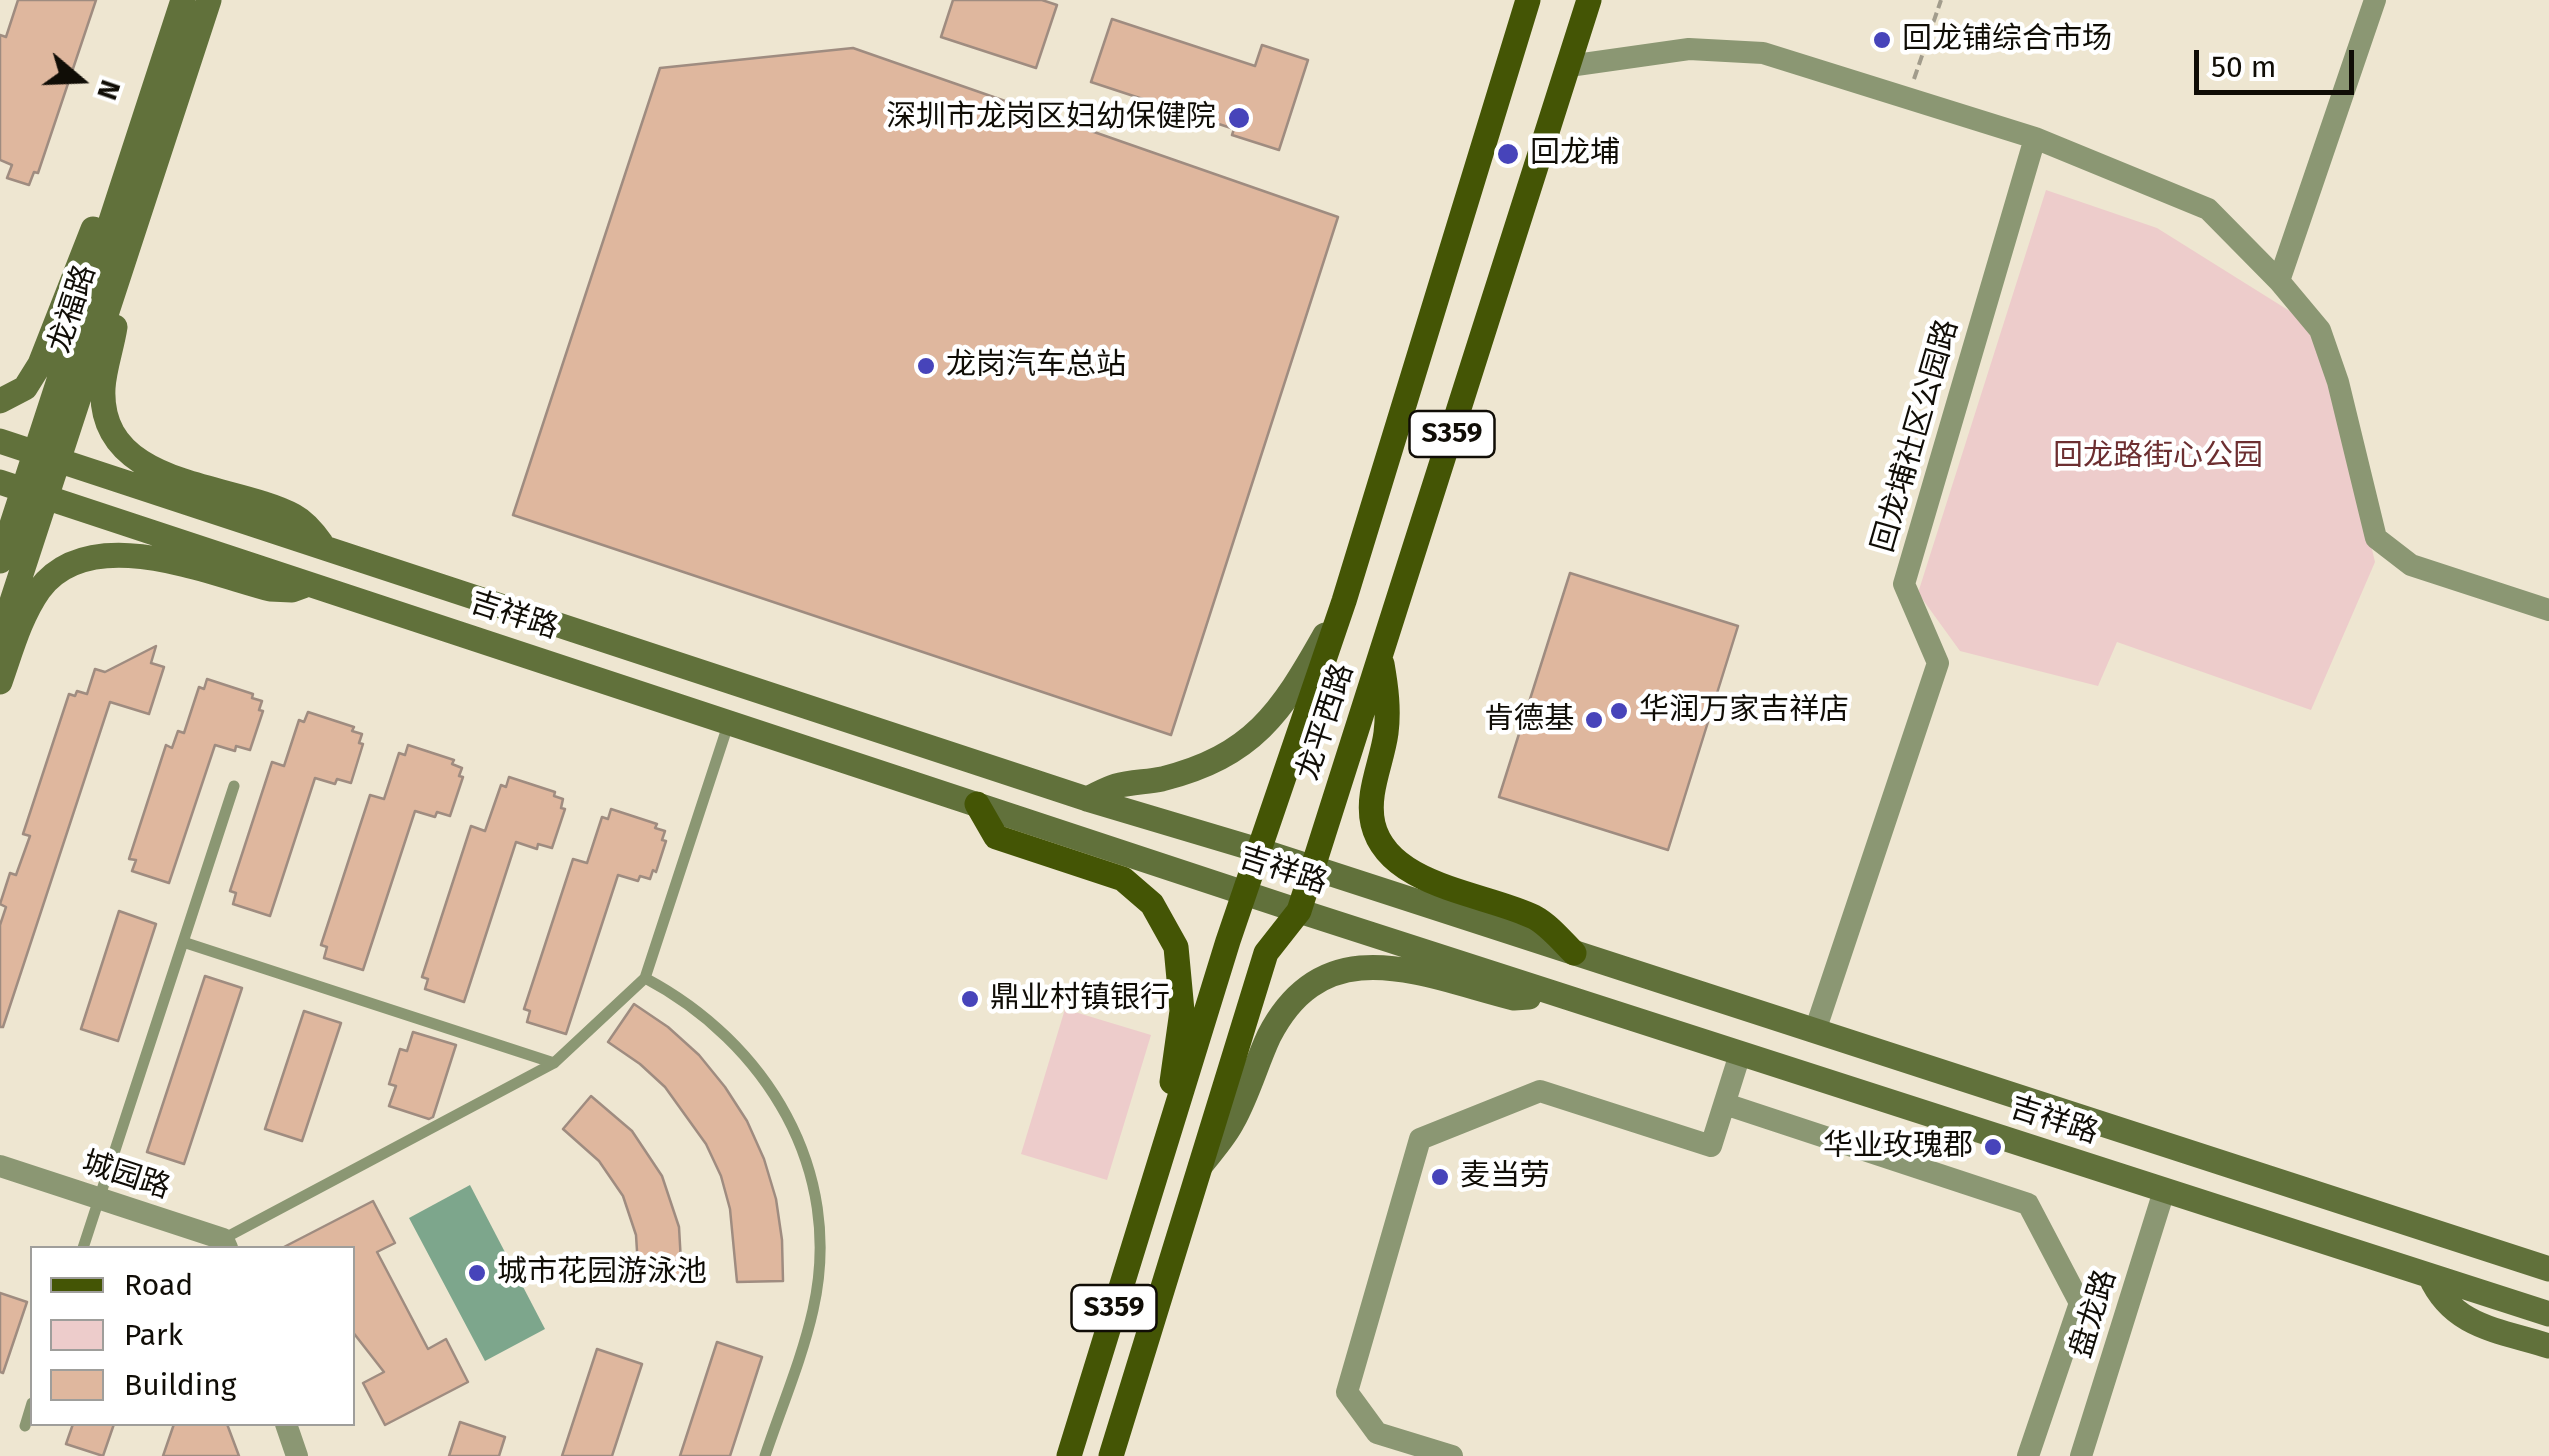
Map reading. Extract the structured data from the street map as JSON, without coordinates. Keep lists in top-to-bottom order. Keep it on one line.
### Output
{"streets":{"main road":["龙福路","S359","吉祥路","龙平西路"],"street":["回龙埔社区公园路","城园路","盘龙路"]},"crossings":[["龙福路","吉祥路"],["回龙埔社区公园路","吉祥路"],["吉祥路","龙平西路"],["吉祥路","盘龙路"]],"parks":["回龙路街心公园"],"places":["回龙铺综合市场","深圳市龙岗区妇幼保健院","回龙埔","龙岗汽车总站","华润万家吉祥店","肯德基","鼎业村镇银行","华业玫瑰郡","麦当劳","城市花园游泳池"],"legend":["Road","Park","Building"],"scale_bar":"50 m","north":"right"}
